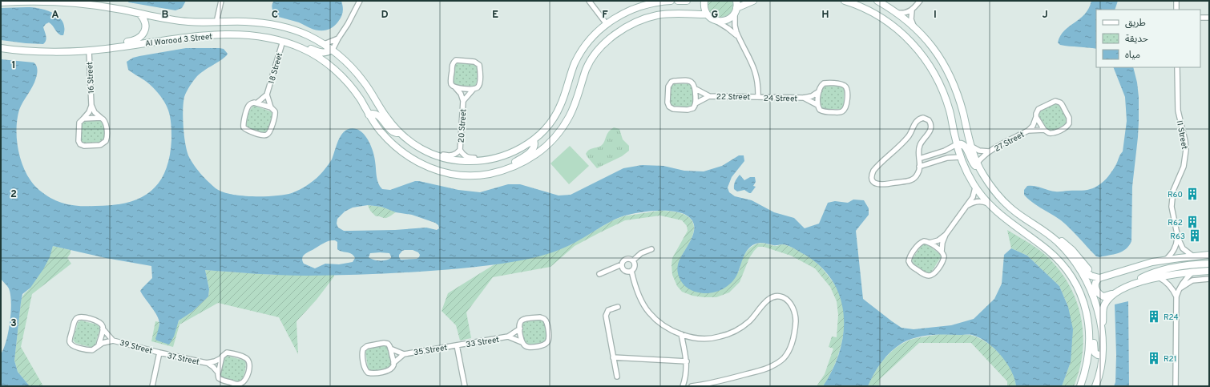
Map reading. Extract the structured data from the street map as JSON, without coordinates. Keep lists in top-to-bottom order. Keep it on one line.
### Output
{"streets":{"street":["Al Worood 3 Street","18 Street","16 Street","22 Street","24 Street","20 Street","I1 Street","27 Street","33 Street","39 Street","35 Street","37 Street"]},"crossings":[["Al Worood 3 Street","18 Street"],["Al Worood 3 Street","16 Street"],["Al Worood 3 Street","20 Street"],["22 Street","24 Street"],["33 Street","35 Street"],["39 Street","37 Street"]],"places":{"building":["R60","R62","R63","R24","R21"]},"legend":["طريق","حديقة","مياه"],"grid":{"columns":["A","B","C","D","E","F","G","H","I","J"],"rows":["1","2","3"]}}
